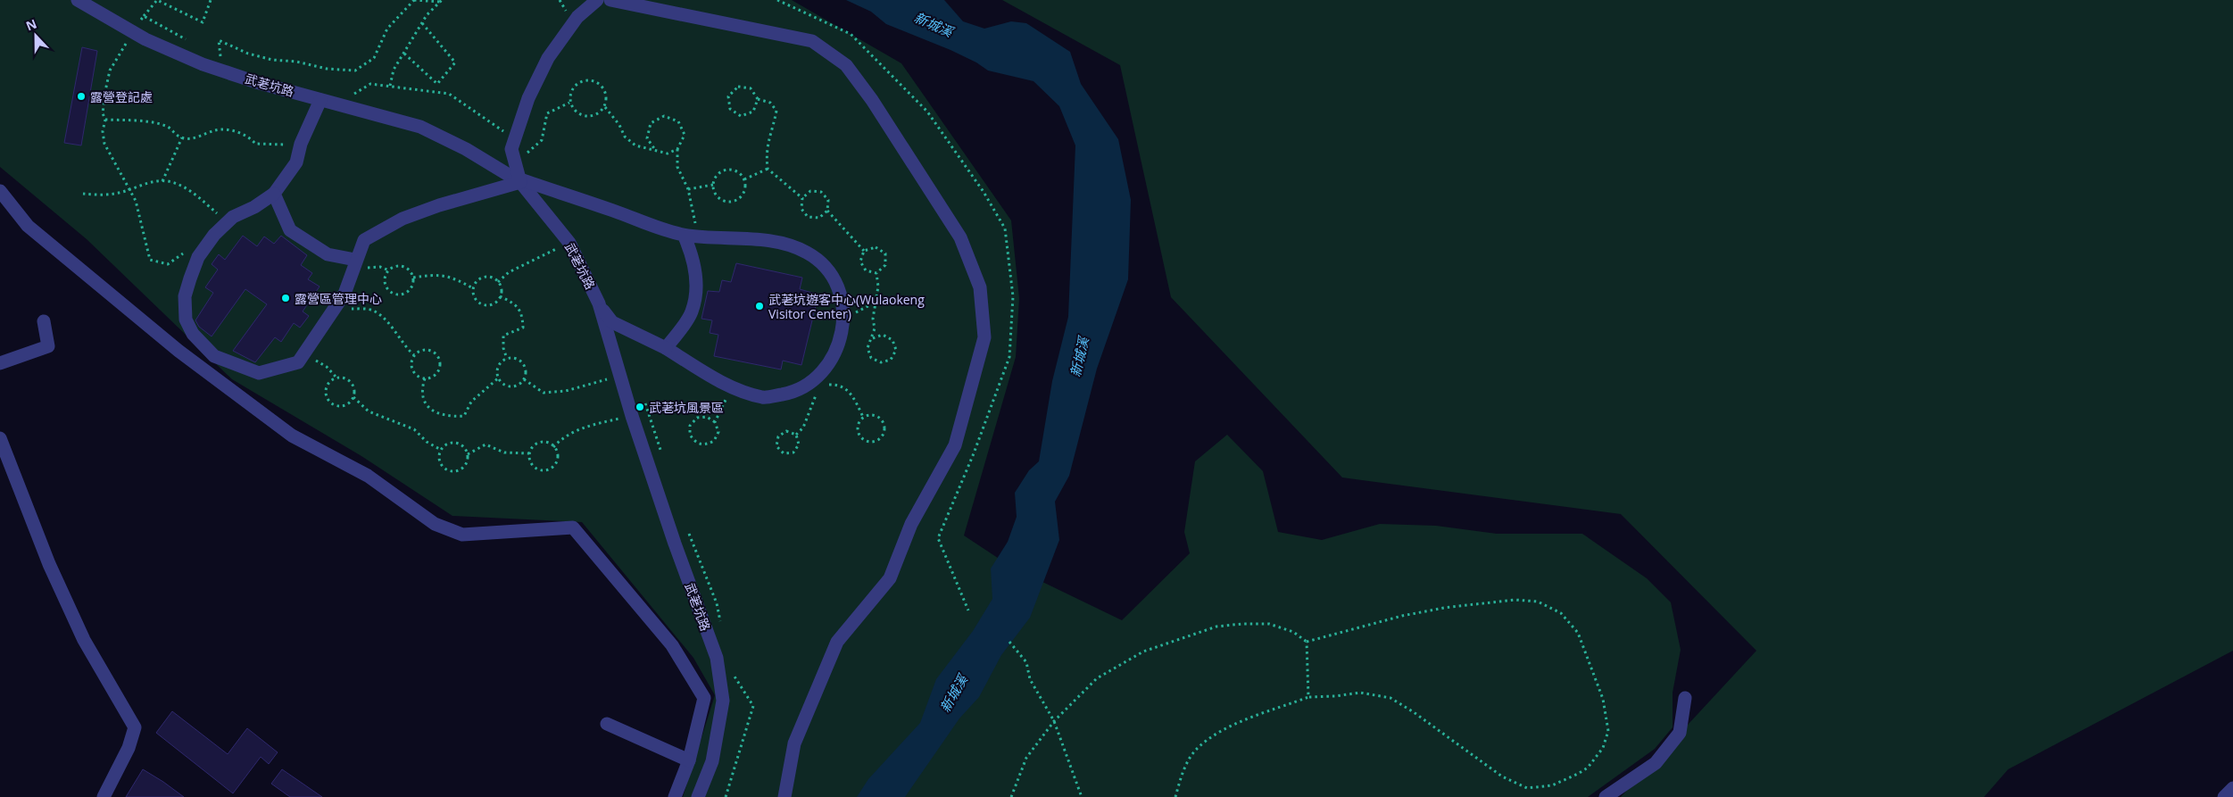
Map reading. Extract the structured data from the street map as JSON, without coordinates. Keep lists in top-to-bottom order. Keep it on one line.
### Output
{"streets":{"street":["武荖坑路"]},"water":["新城溪"],"places":["露營登記處","露營區管理中心","武荖坑遊客中心(Wulaokeng Visitor Center)","武荖坑風景區"],"north":"top"}
